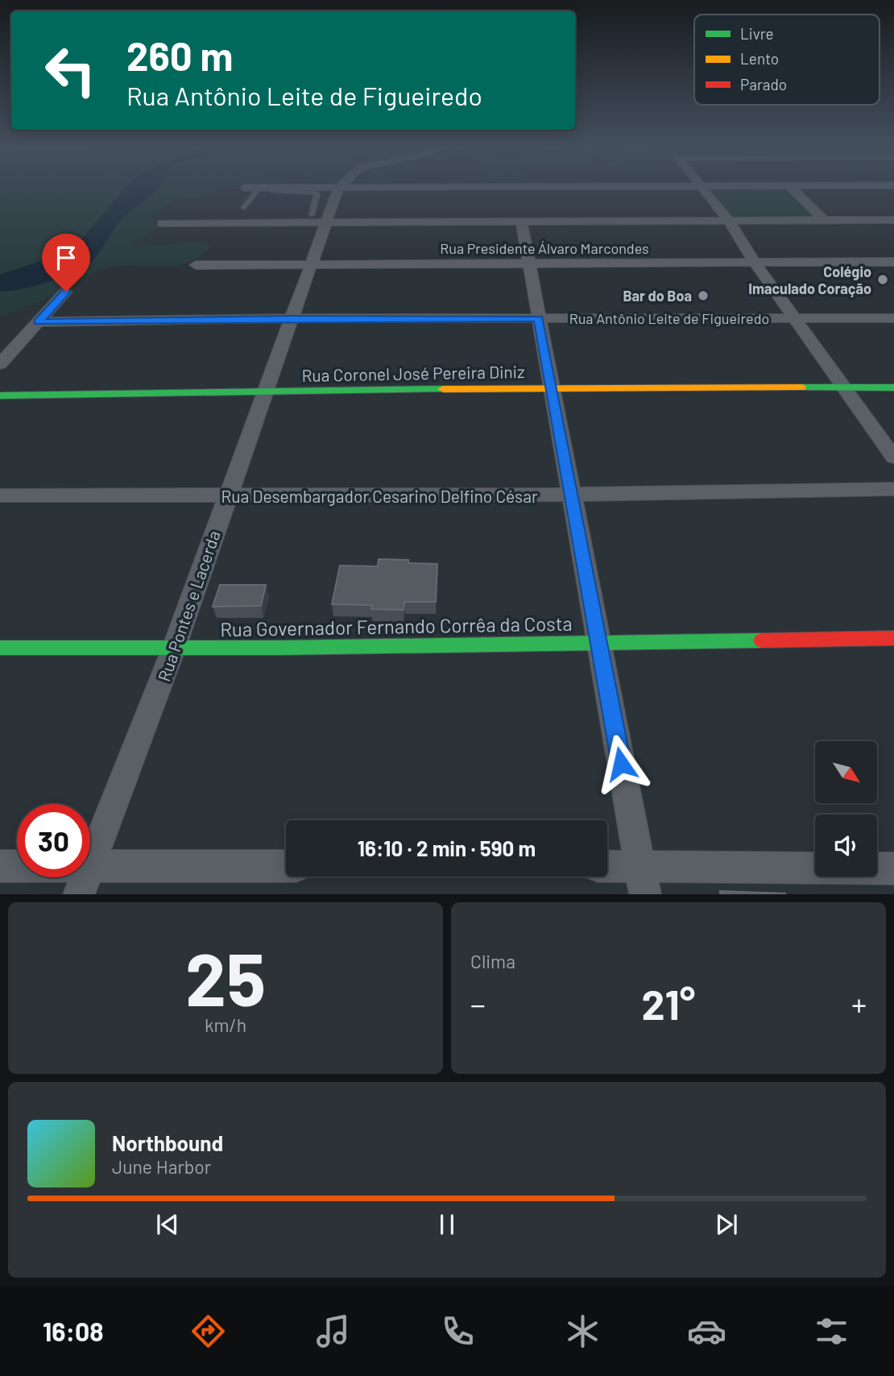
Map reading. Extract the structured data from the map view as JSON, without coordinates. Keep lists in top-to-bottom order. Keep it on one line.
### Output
{"streets":{"street":["Rua Presidente Álvaro Marcondes","Rua Antônio Leite de Figueiredo","Rua Coronel José Pereira Diniz","Rua Desembargador Cesarino Delfino César","Rua Pontes e Lacerda","Rua Governador Fernando Corrêa da Costa"]},"crossings":[["Rua Presidente Álvaro Marcondes","Rua Pontes e Lacerda"],["Rua Antônio Leite de Figueiredo","Rua Pontes e Lacerda"],["Rua Coronel José Pereira Diniz","Rua Pontes e Lacerda"],["Rua Desembargador Cesarino Delfino César","Rua Pontes e Lacerda"],["Rua Pontes e Lacerda","Rua Governador Fernando Corrêa da Costa"]],"places":["Colégio Imaculado Coração","Bar do Boa"],"legend":["Livre","Lento","Parado"],"north":"bottom right","page":{"turn":["260 m","Rua Antônio Leite de Figueiredo"],"limit":"30","trip":"16:10 · 2 min · 590 m","tile":[["25","km/h"],"Clima"],"heat":["−","21°","+"],"song":["Northbound","June Harbor"],"tabs":"16:08"}}
